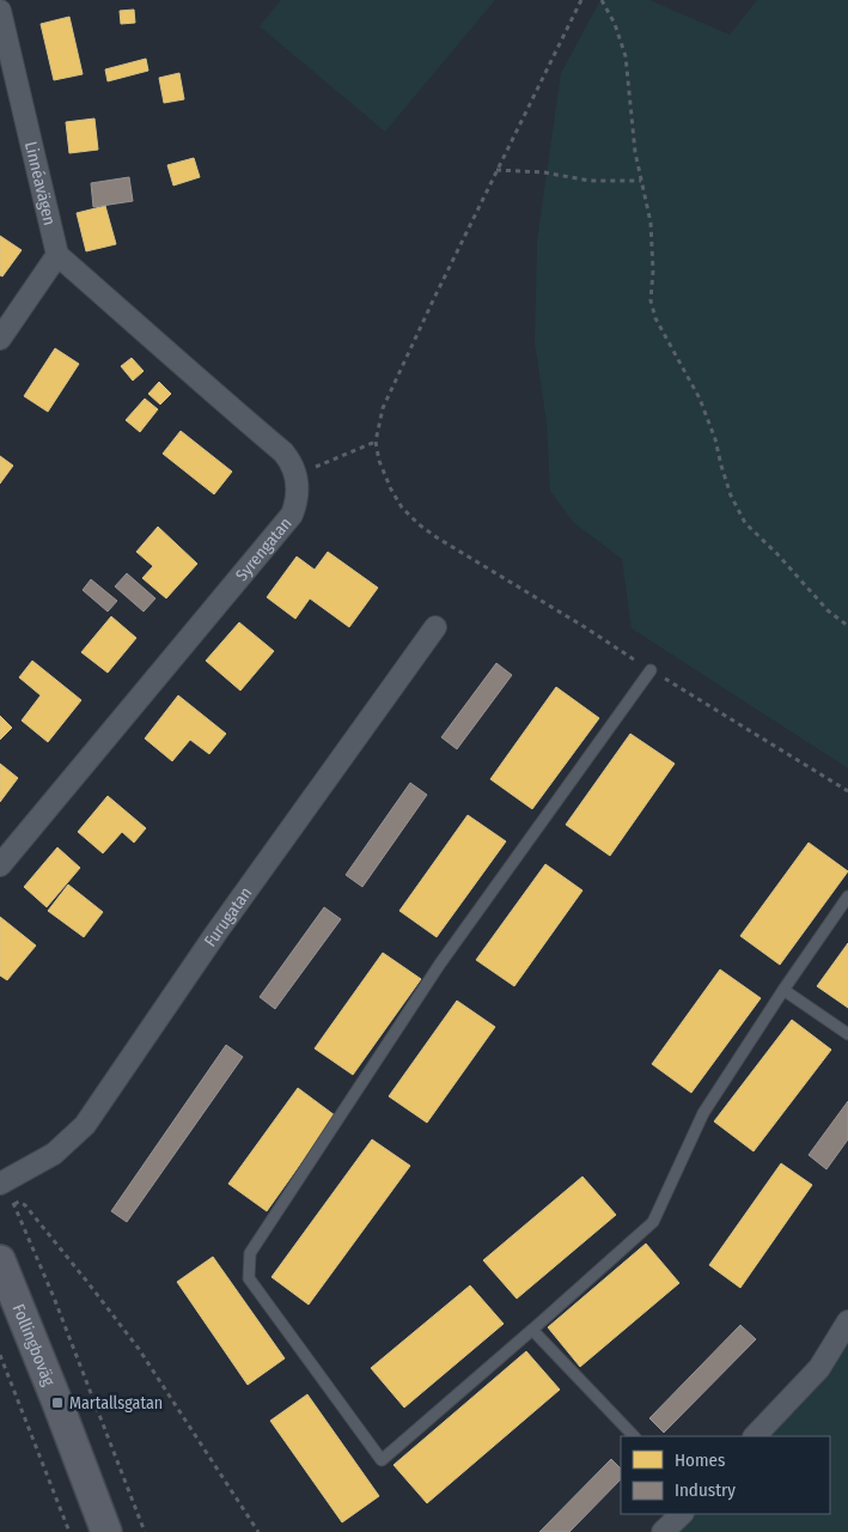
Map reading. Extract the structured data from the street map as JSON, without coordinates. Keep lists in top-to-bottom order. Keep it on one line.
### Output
{"streets":{"main road":["Follingboväg"],"street":["Linnéavägen","Syrengatan","Furugatan"]},"places":{"transit":["Martallsgatan"]},"legend":["Homes","Industry"]}
